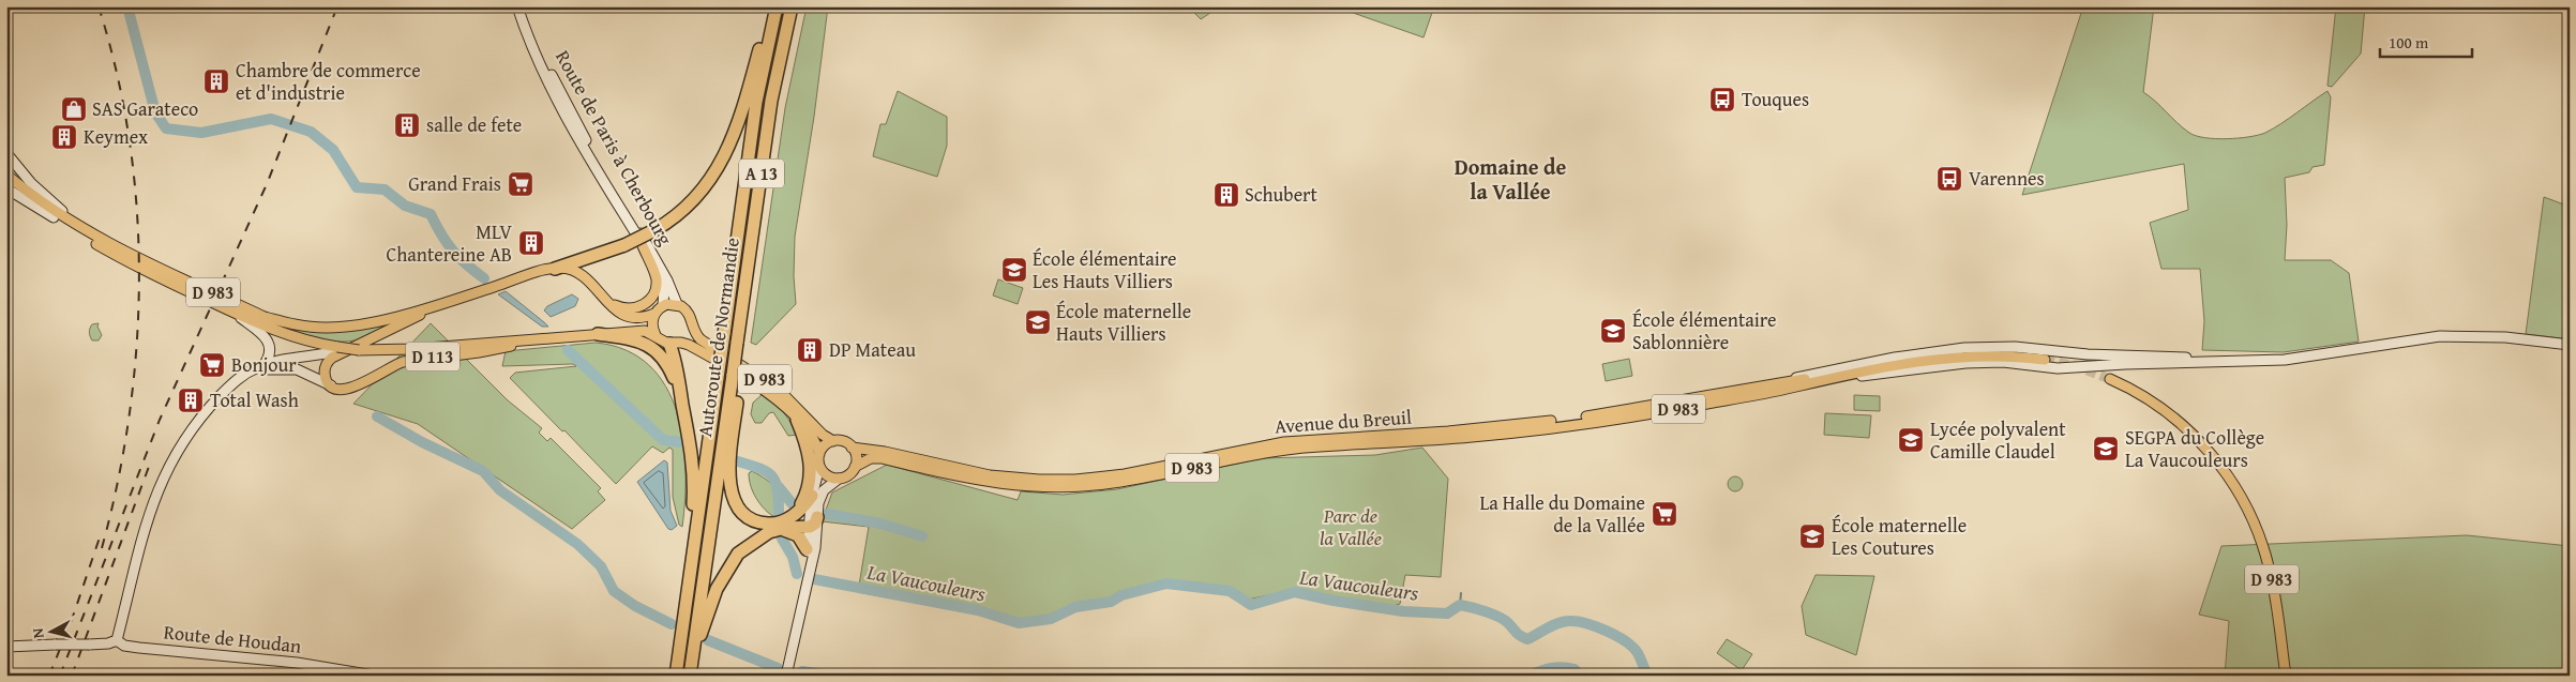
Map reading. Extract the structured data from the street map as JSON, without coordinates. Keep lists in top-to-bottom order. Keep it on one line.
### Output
{"streets":{"highway":["A 13","Autoroute de Normandie"],"main road":["Route de Paris à Cherbourg","D 983","D 113","Avenue du Breuil","Route de Houdan"]},"crossings":[["Route de Paris à Cherbourg","D 983"],["D 983","D 113"],["D 983","Avenue du Breuil"],["D 113","Route de Houdan"]],"districts":["Domaine de la Vallée"],"water":["La Vaucouleurs"],"parks":["Parc de la Vallée"],"places":{"building":["Chambre de commerce et d'industrie","salle de fete","Keymex","Schubert","MLV Chantereine AB","DP Mateau","Total Wash"],"bus stop":["Touques","Varennes"],"shop":["SAS Garateco"],"supermarket":["Grand Frais","Bonjour","La Halle du Domaine de la Vallée"],"school or university":["École élémentaire Les Hauts Villiers","École maternelle Hauts Villiers","École élémentaire Sablonnière","Lycée polyvalent Camille Claudel","SEGPA du Collège La Vaucouleurs","École maternelle Les Coutures"]},"scale_bar":"100 m","north":"left"}
